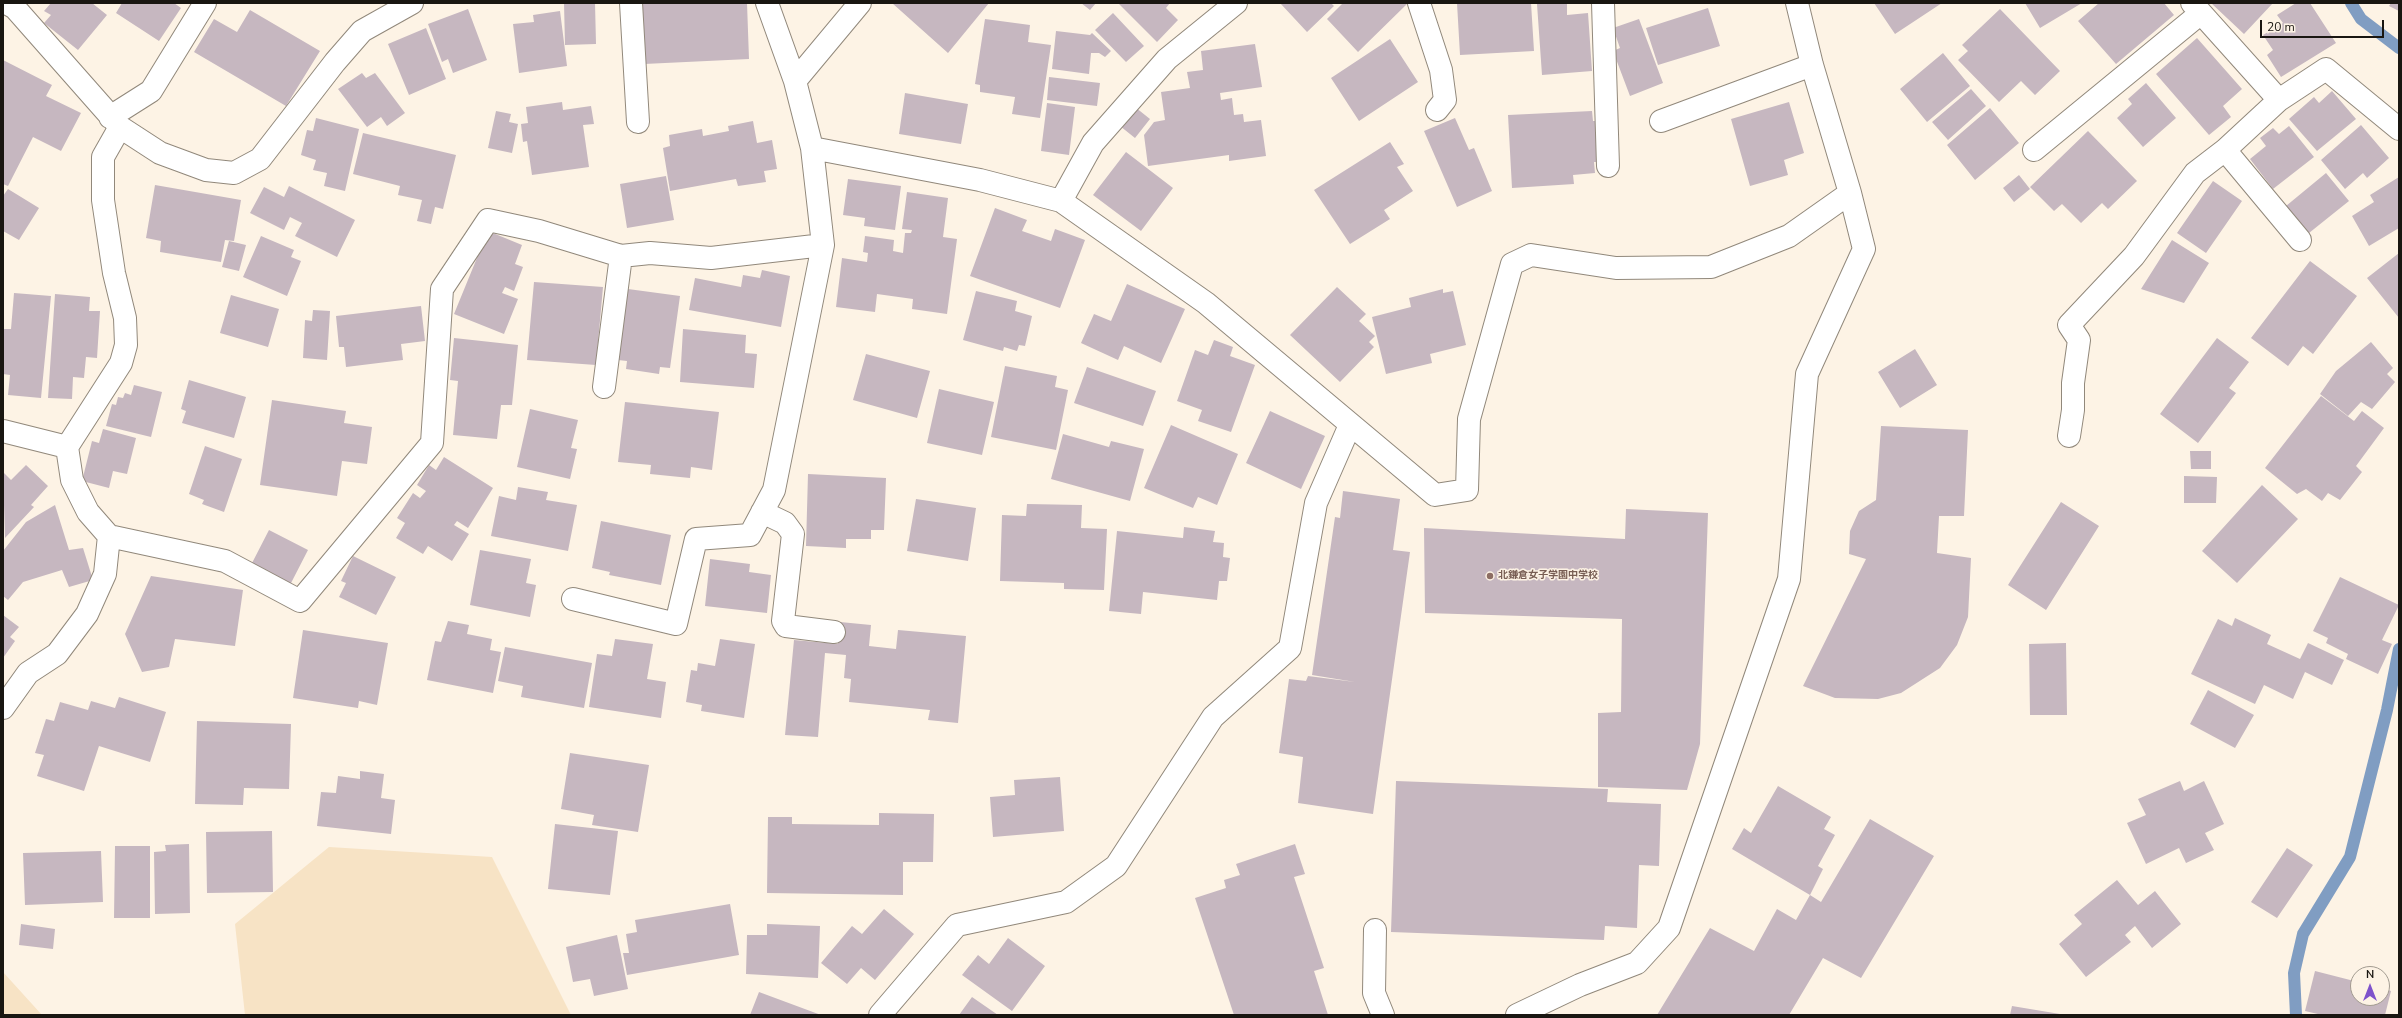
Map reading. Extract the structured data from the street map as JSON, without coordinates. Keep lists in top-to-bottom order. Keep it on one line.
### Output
{"places":["北鎌倉女子学園中学校"],"scale_bar":"20 m","north":"top"}
